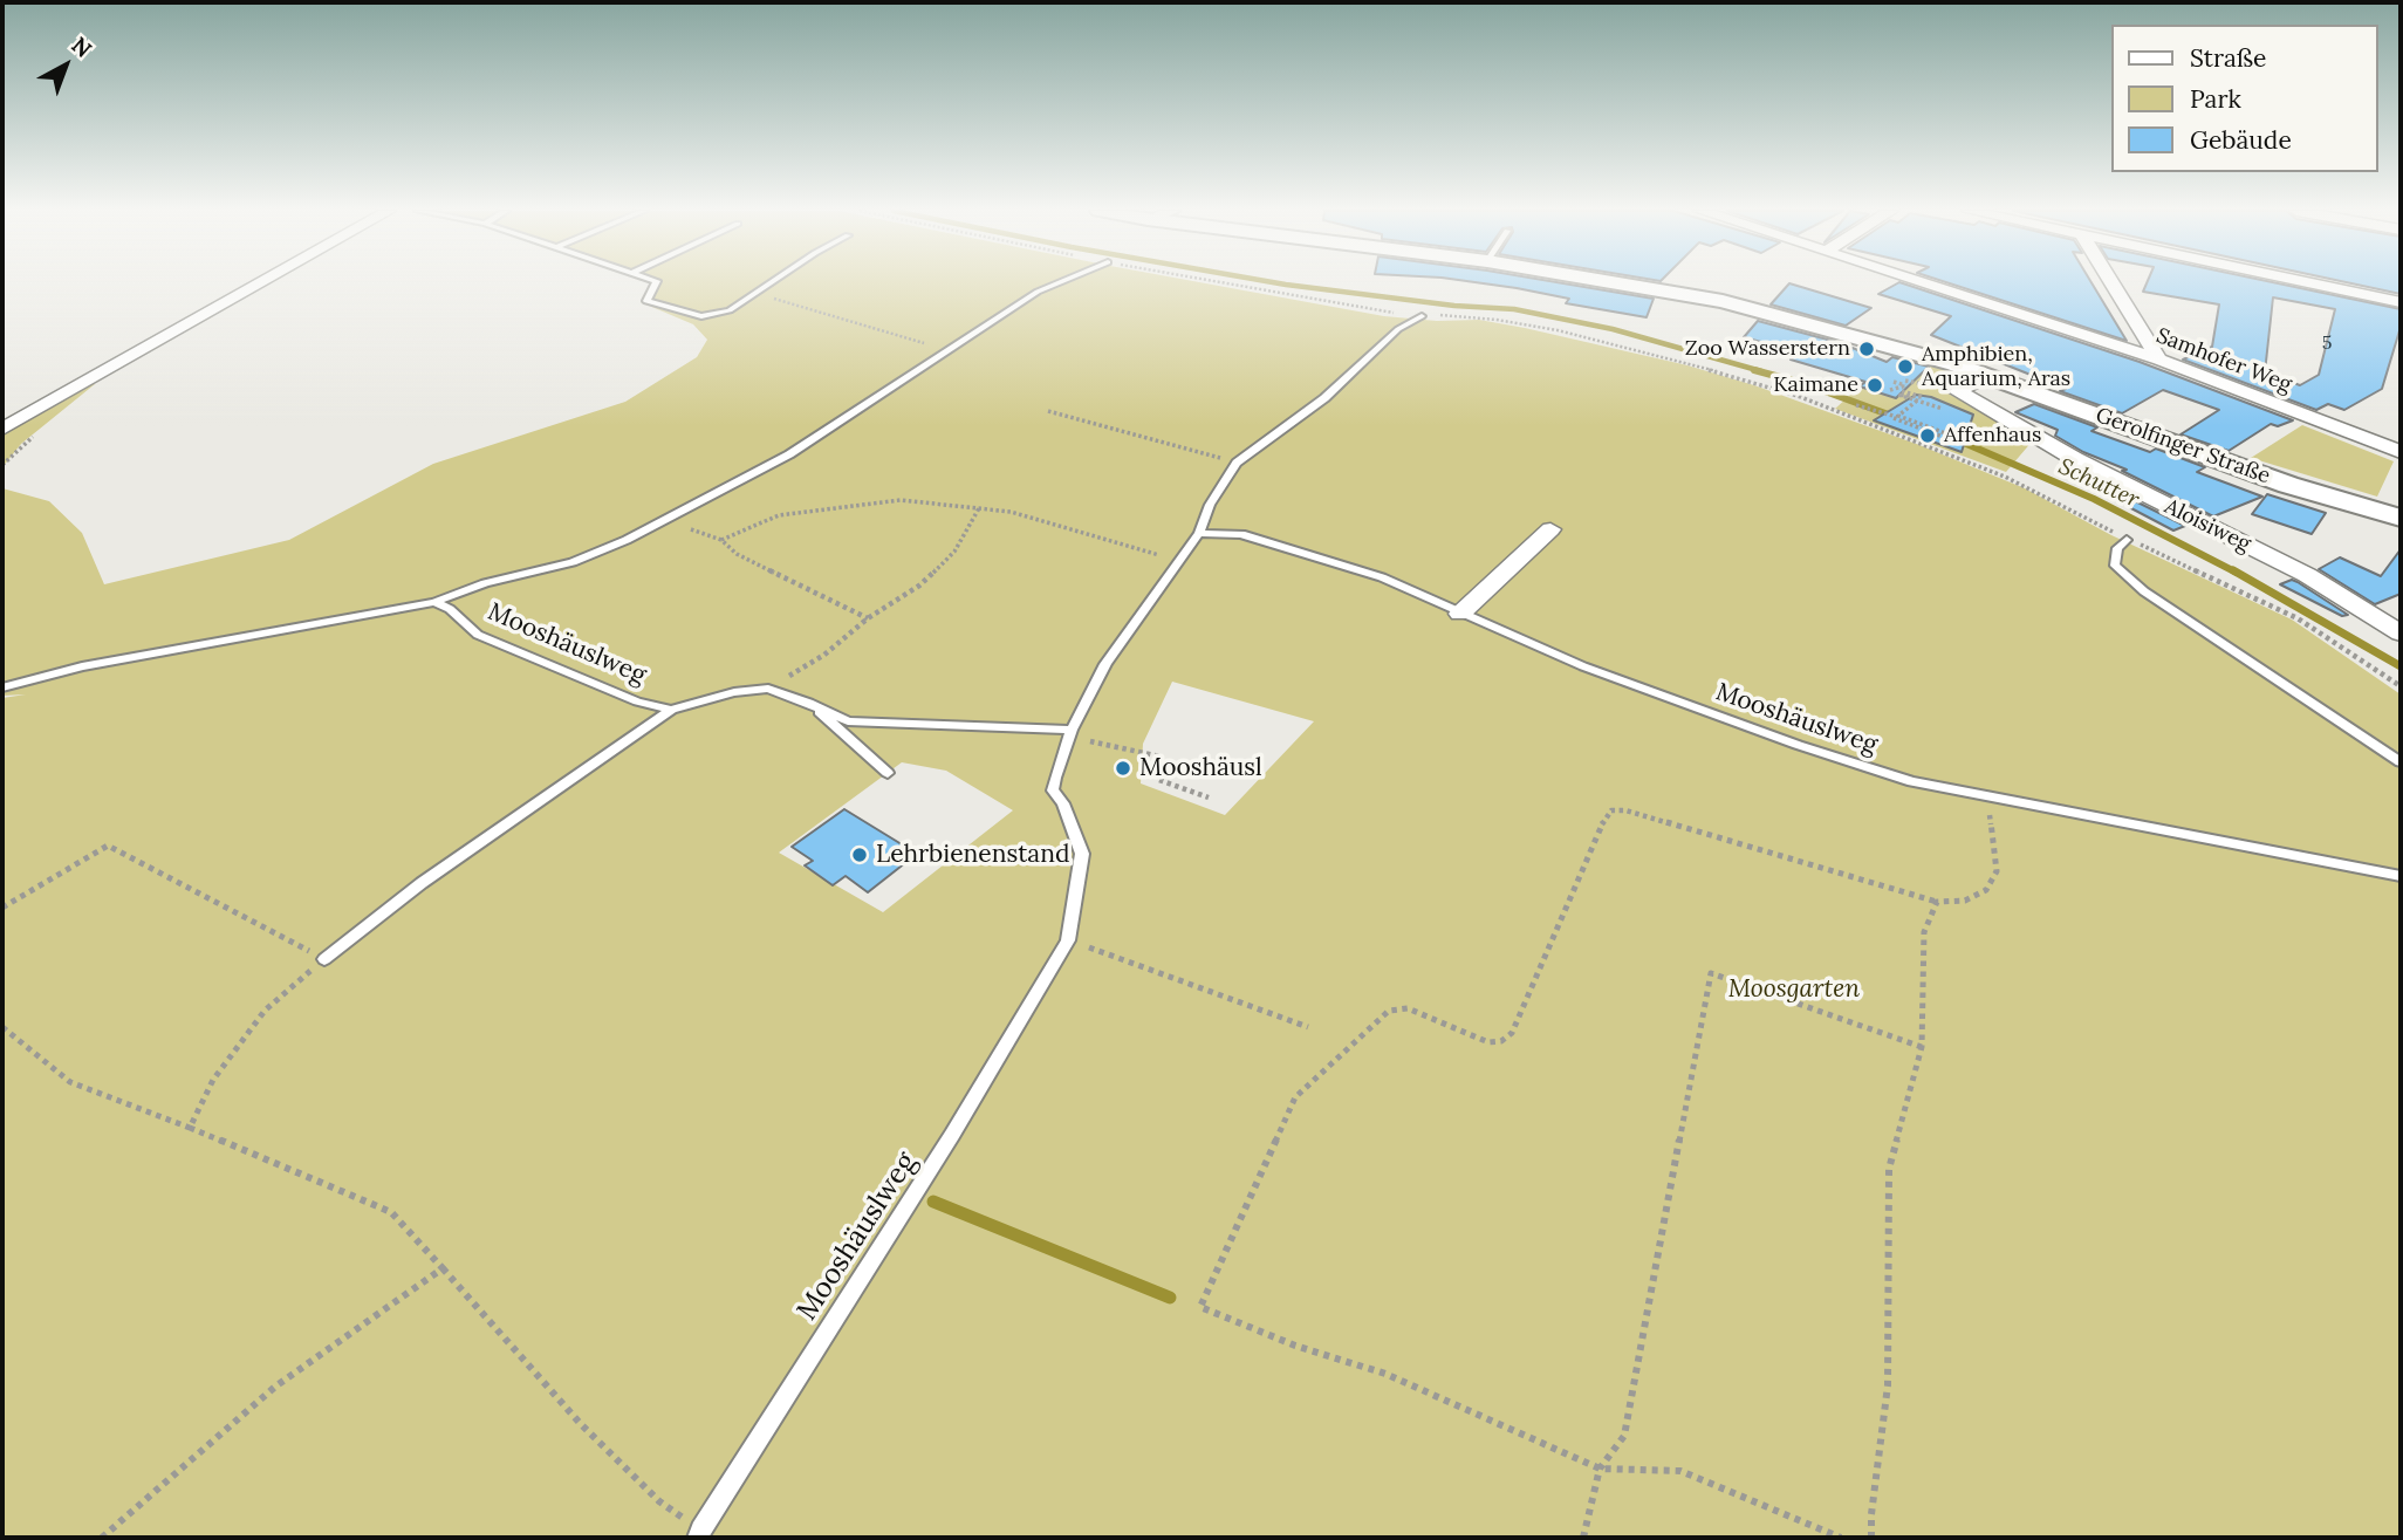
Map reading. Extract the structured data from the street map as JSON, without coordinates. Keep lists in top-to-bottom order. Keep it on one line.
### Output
{"streets":{"street":["Samhofer Weg","Gerolfinger Straße","Aloisiweg"],"lane":["Mooshäuslweg"]},"crossings":[["Gerolfinger Straße","Aloisiweg"]],"water":["Schutter"],"parks":["Moosgarten"],"places":["Zoo Wasserstern","Amphibien, Aquarium, Aras","Kaimane","Affenhaus","Mooshäusl","Lehrbienenstand"],"house_numbers":["5"],"legend":["Straße","Park","Gebäude"],"north":"top right"}
